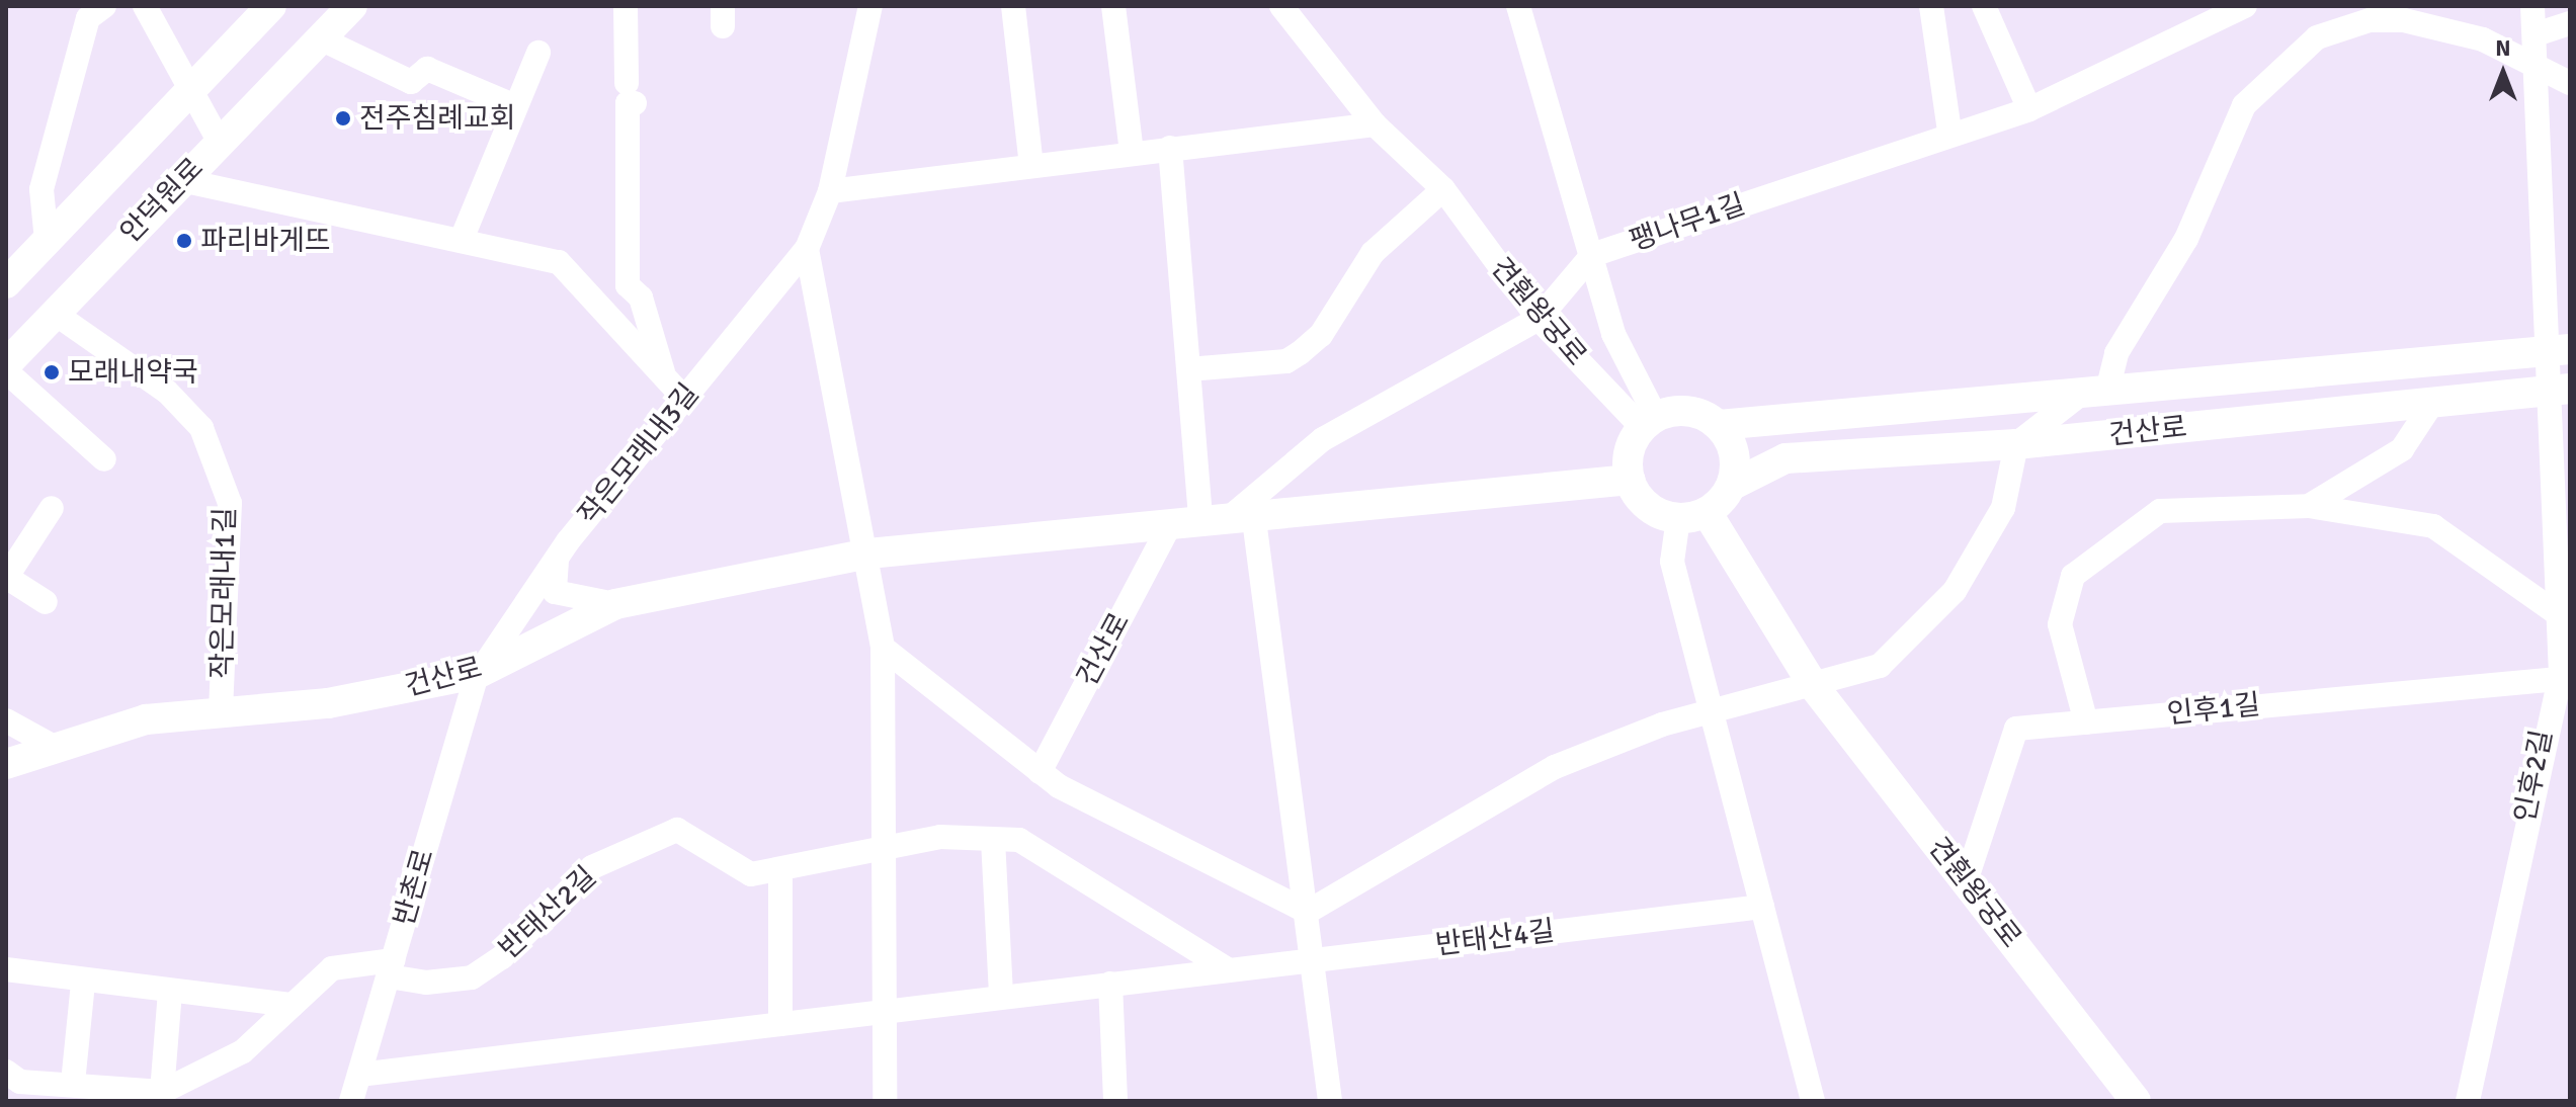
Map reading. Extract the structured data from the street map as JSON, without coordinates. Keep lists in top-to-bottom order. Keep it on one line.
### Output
{"streets":{"street":["안덕원로","팽나무1길","견훤왕궁로","건산로","작은모래내3길","작은모래내1길","인후1길","인후2길","반촌로","반태산2길","반태산4길"]},"crossings":[["안덕원로","작은모래내1길"],["견훤왕궁로","건산로"],["견훤왕궁로","인후1길"],["건산로","작은모래내3길"],["건산로","작은모래내1길"],["건산로","인후2길"],["건산로","반촌로"],["작은모래내3길","반촌로"],["인후1길","인후2길"],["반촌로","반태산2길"],["반촌로","반태산4길"],["반태산2길","반태산4길"]],"places":["전주침례교회","파리바게뜨","모래내약국"],"north":"top"}
